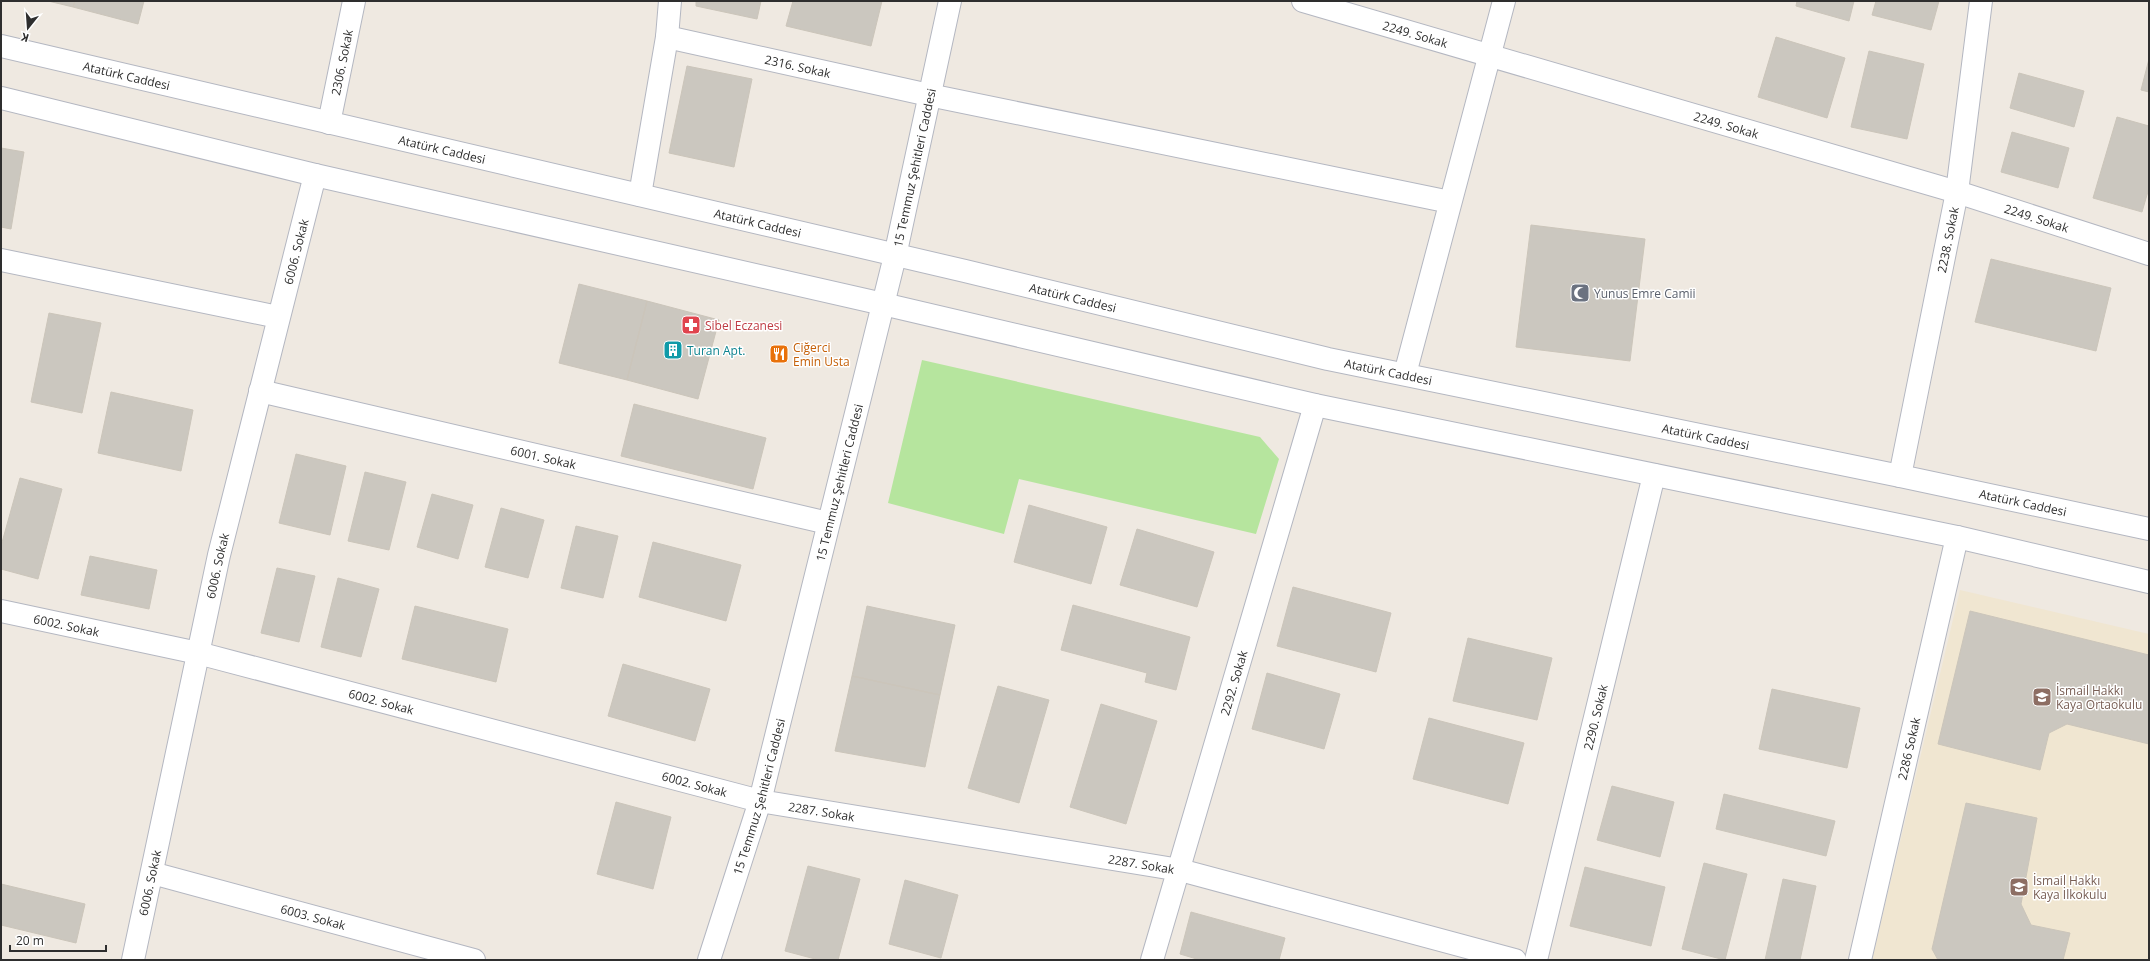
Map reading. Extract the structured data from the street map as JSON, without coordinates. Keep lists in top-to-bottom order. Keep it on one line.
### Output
{"streets":{"street":["2249. Sokak","2306. Sokak","2316. Sokak","Atatürk Caddesi","15 Temmuz Şehitleri Caddesi","2238. Sokak","6006. Sokak","6001. Sokak","6002. Sokak","2292. Sokak","2290. Sokak","2286 Sokak","2287. Sokak","6003. Sokak"]},"crossings":[["2249. Sokak","2238. Sokak"],["2306. Sokak","Atatürk Caddesi"],["2316. Sokak","15 Temmuz Şehitleri Caddesi"],["Atatürk Caddesi","15 Temmuz Şehitleri Caddesi"],["Atatürk Caddesi","2238. Sokak"],["15 Temmuz Şehitleri Caddesi","6001. Sokak"],["15 Temmuz Şehitleri Caddesi","6002. Sokak"],["15 Temmuz Şehitleri Caddesi","2287. Sokak"],["6006. Sokak","6001. Sokak"],["6006. Sokak","6002. Sokak"],["6006. Sokak","6003. Sokak"],["6002. Sokak","2287. Sokak"],["2292. Sokak","2287. Sokak"]],"places":{"mosque":["Yunus Emre Camii"],"pharmacy":["Sibel Eczanesi"],"building":["Turan Apt."],"restaurant":["Ciğerci Emin Usta"],"school or university":["İsmail Hakkı Kaya Ortaokulu","İsmail Hakkı Kaya İlkokulu"]},"scale_bar":"20 m","north":"bottom"}
